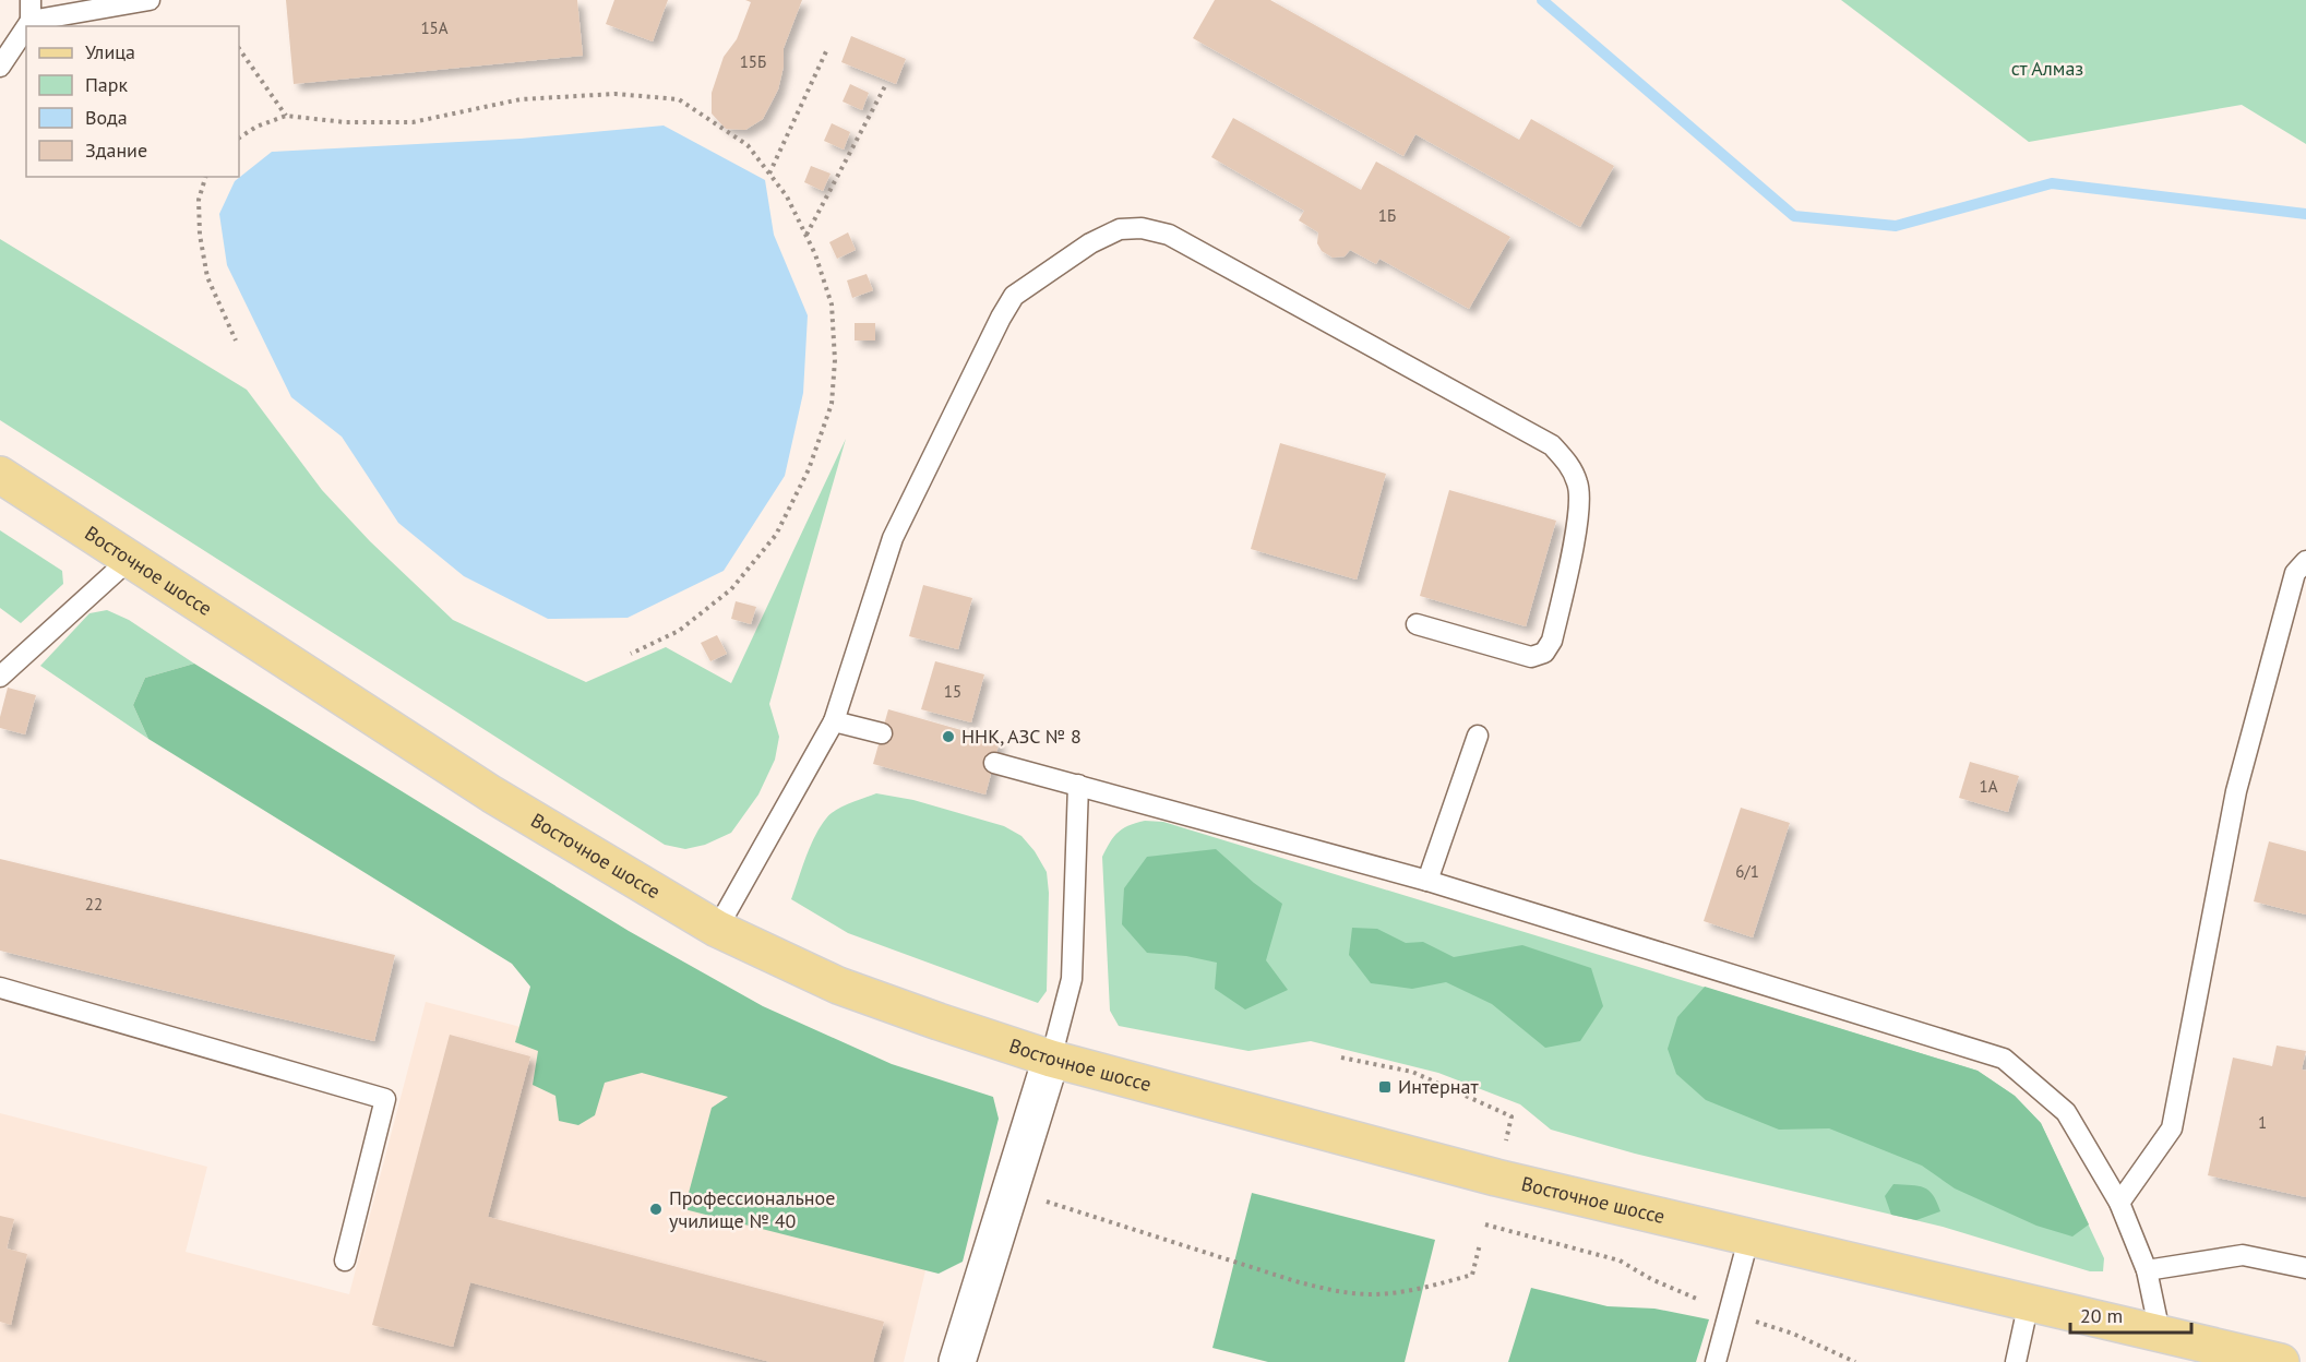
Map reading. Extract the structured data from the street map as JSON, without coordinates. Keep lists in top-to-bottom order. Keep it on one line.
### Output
{"streets":{"main road":["Восточное шоссе"]},"parks":["ст Алмаз"],"places":{"other":["ННК, АЗС № 8","Профессиональное училище № 40"],"transit":["Интернат"]},"house_numbers":["15А","15Б","1Б","15","1А","6/1","22","1"],"legend":["Улица","Парк","Вода","Здание"],"scale_bar":"20 m"}
